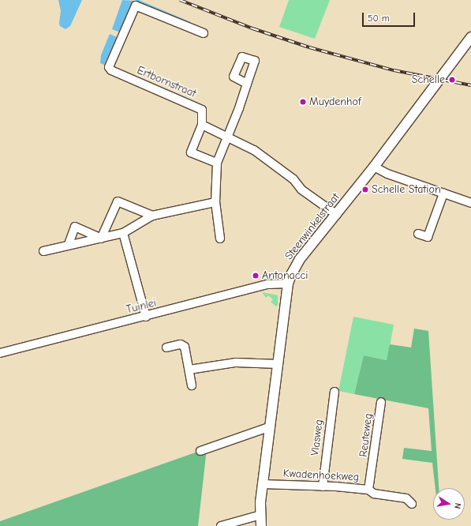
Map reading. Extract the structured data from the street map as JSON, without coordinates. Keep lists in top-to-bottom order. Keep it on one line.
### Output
{"streets":{"street":["Ertbornstraat","Steenwinkelstraat","Tuinlei","Reuteweg","Vlasweg","Kwadenhoekweg"]},"crossings":[["Steenwinkelstraat","Tuinlei"],["Steenwinkelstraat","Kwadenhoekweg"],["Reuteweg","Kwadenhoekweg"],["Vlasweg","Kwadenhoekweg"]],"places":["Schelle","Muydenhof","Schelle Station","Antonacci"],"scale_bar":"50 m","north":"right"}
